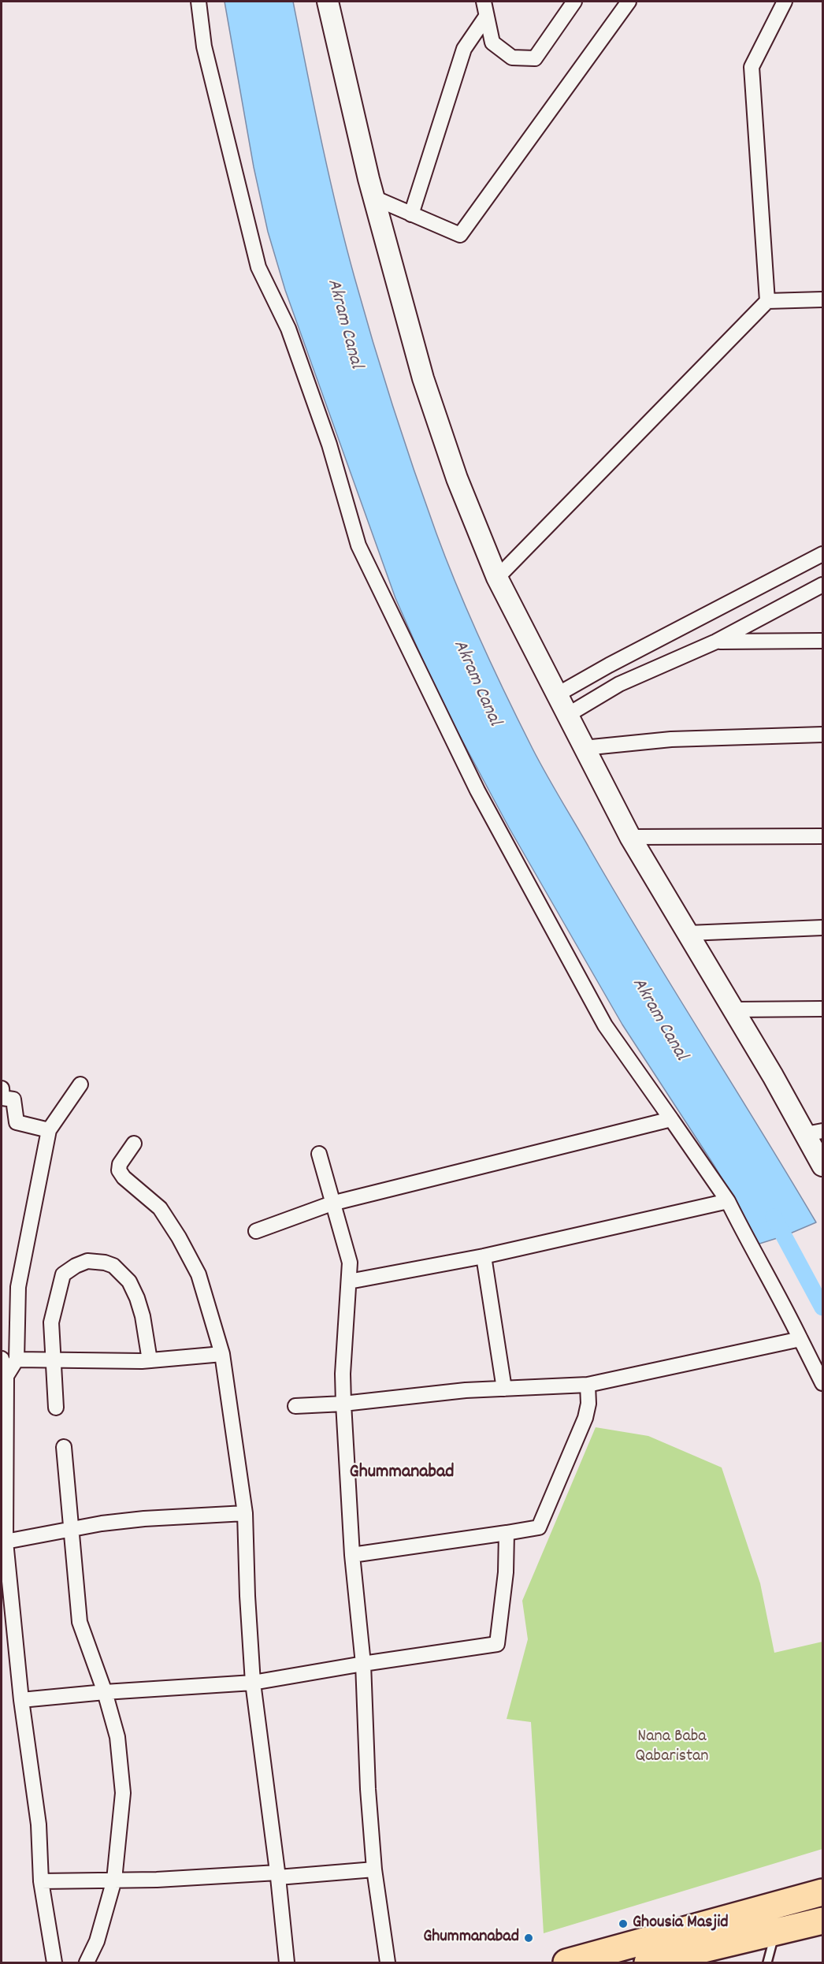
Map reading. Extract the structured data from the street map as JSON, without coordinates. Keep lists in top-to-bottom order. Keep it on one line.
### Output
{"districts":["Ghummanabad"],"water":["Akram Canal"],"parks":["Nana Baba Qabaristan"],"places":["Ghousia Masjid","Ghummanabad"]}
